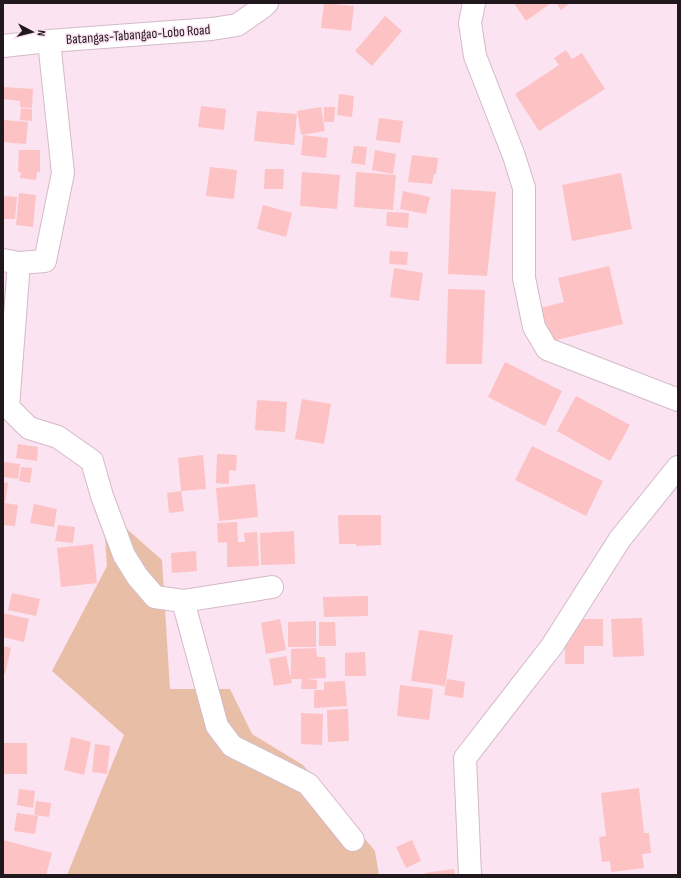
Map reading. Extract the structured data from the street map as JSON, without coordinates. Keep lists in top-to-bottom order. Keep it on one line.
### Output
{"streets":{"street":["Batangas-Tabangao-Lobo Road"]},"north":"right"}
